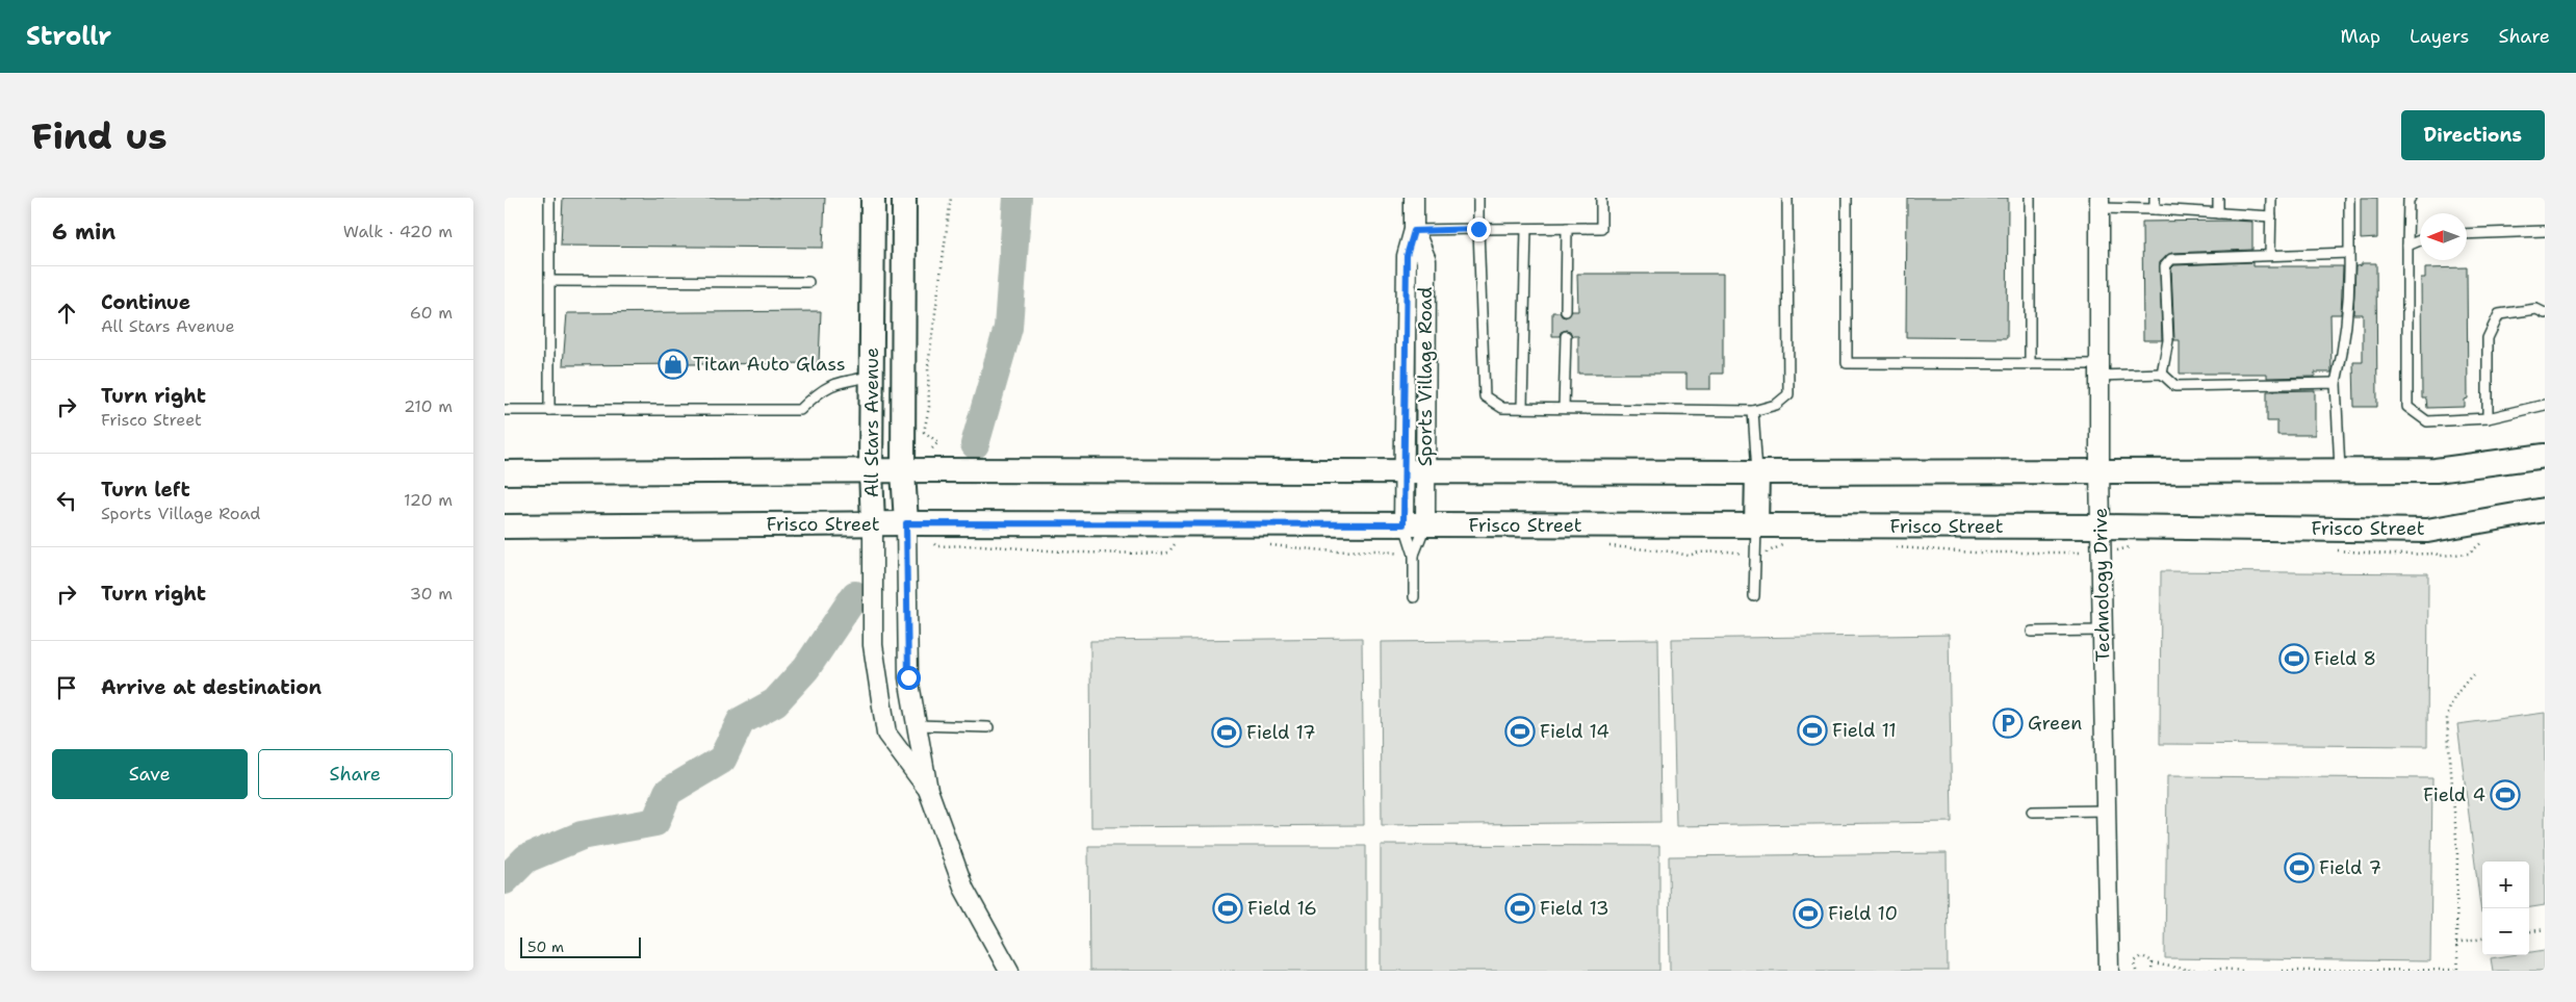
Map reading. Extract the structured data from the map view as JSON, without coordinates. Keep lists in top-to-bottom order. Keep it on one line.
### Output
{"streets":{"street":["Sports Village Road","All Stars Avenue","Frisco Street","Technology Drive"]},"crossings":[["Sports Village Road","Frisco Street"],["All Stars Avenue","Frisco Street"],["Frisco Street","Technology Drive"]],"places":{"shop":["Titan Auto Glass"],"sports":["Field 8","Field 11","Field 14","Field 17","Field 4","Field 7","Field 16","Field 13","Field 10"],"parking":["Green"]},"scale_bar":"50 m","north":"left","page":{"header":"Strollr","nav":["Map","Layers","Share"],"buttons":["Directions",["Save","Share"]],"title":"Find us","heading":["6 min","Walk · 420 m"],"list":[["Continue","All Stars Avenue","60 m"],["Turn right","Frisco Street","210 m"],["Turn left","Sports Village Road","120 m"],["Turn right","30 m"],"Arrive at destination"],"map_buttons":["+","−"],"scale":"50 m"}}
